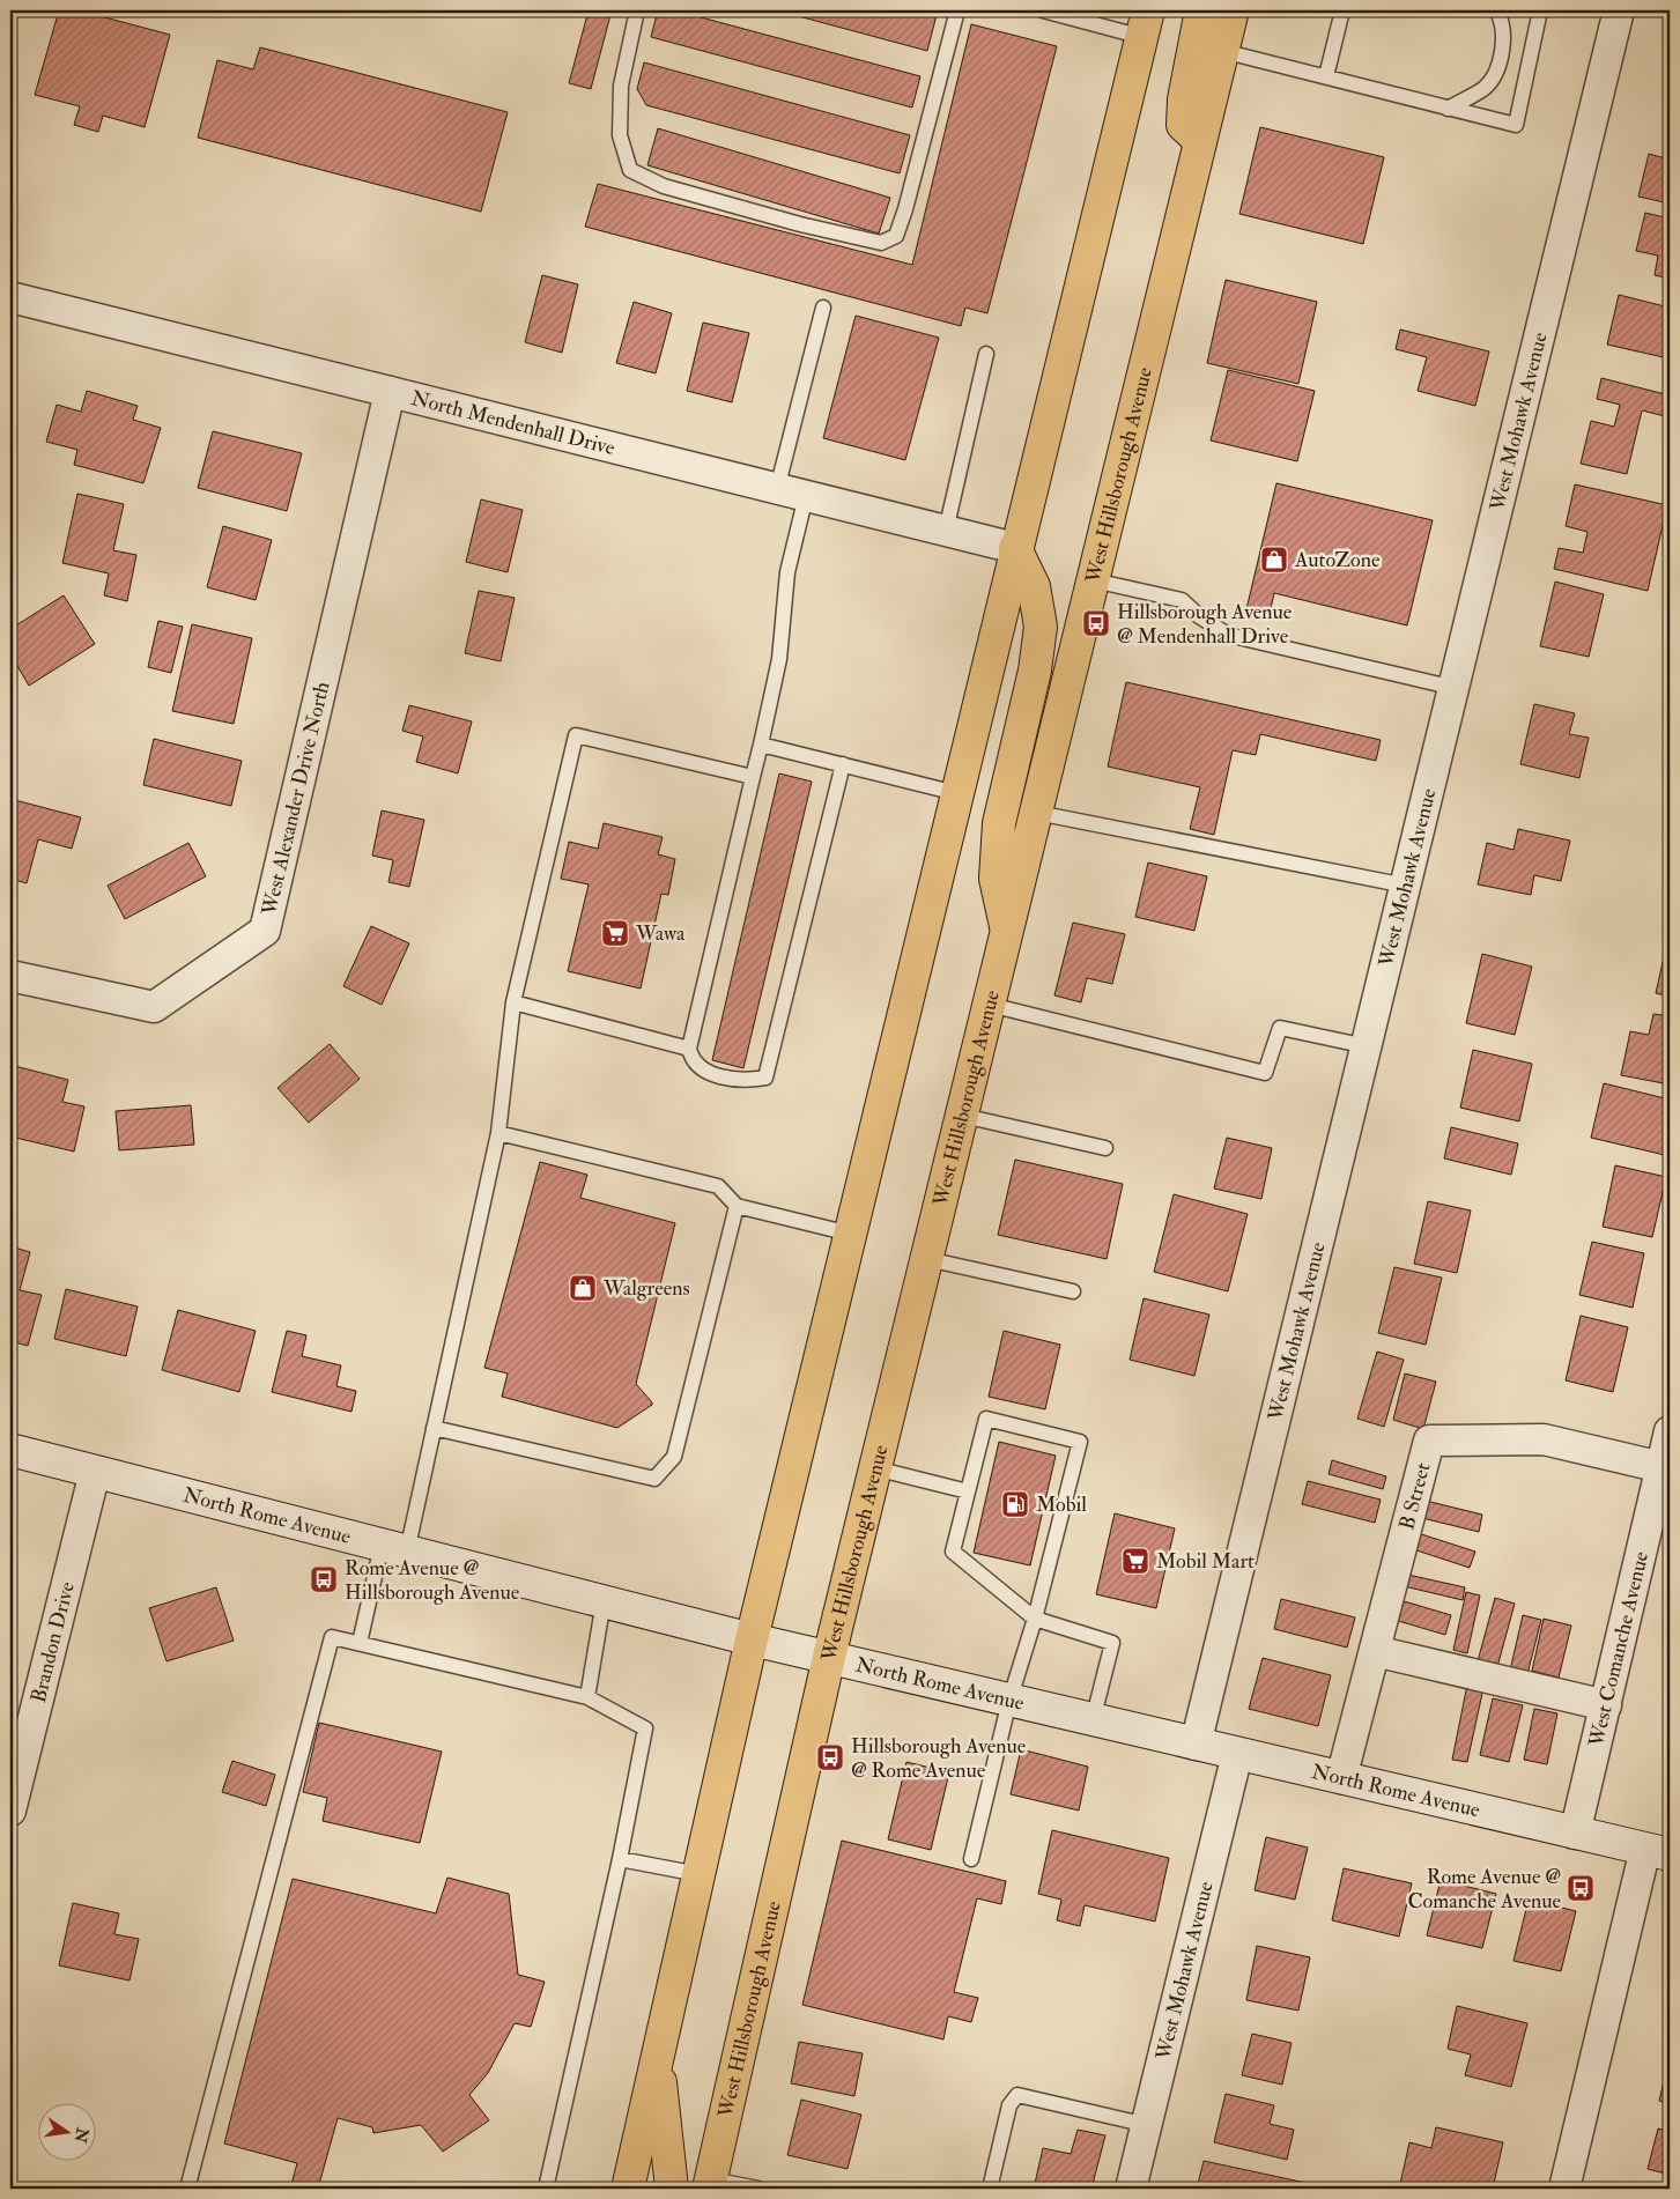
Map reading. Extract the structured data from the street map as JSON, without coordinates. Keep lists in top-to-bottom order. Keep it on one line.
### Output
{"streets":{"main road":["West Hillsborough Avenue"],"street":["West Mohawk Avenue","North Mendenhall Drive","West Alexander Drive North","B Street","North Rome Avenue","Brandon Drive","West Comanche Avenue"]},"crossings":[["West Mohawk Avenue","North Rome Avenue"],["North Mendenhall Drive","West Alexander Drive North"],["West Hillsborough Avenue","North Rome Avenue"],["B Street","North Rome Avenue"],["B Street","West Comanche Avenue"],["North Rome Avenue","Brandon Drive"],["North Rome Avenue","West Comanche Avenue"]],"places":{"shop":["AutoZone","Walgreens"],"bus stop":["Hillsborough Avenue @ Mendenhall Drive","Rome Avenue @ Hillsborough Avenue","Hillsborough Avenue @ Rome Avenue","Rome Avenue @ Comanche Avenue"],"supermarket":["Wawa","Mobil Mart"],"fuel station":["Mobil"]},"north":"right"}
